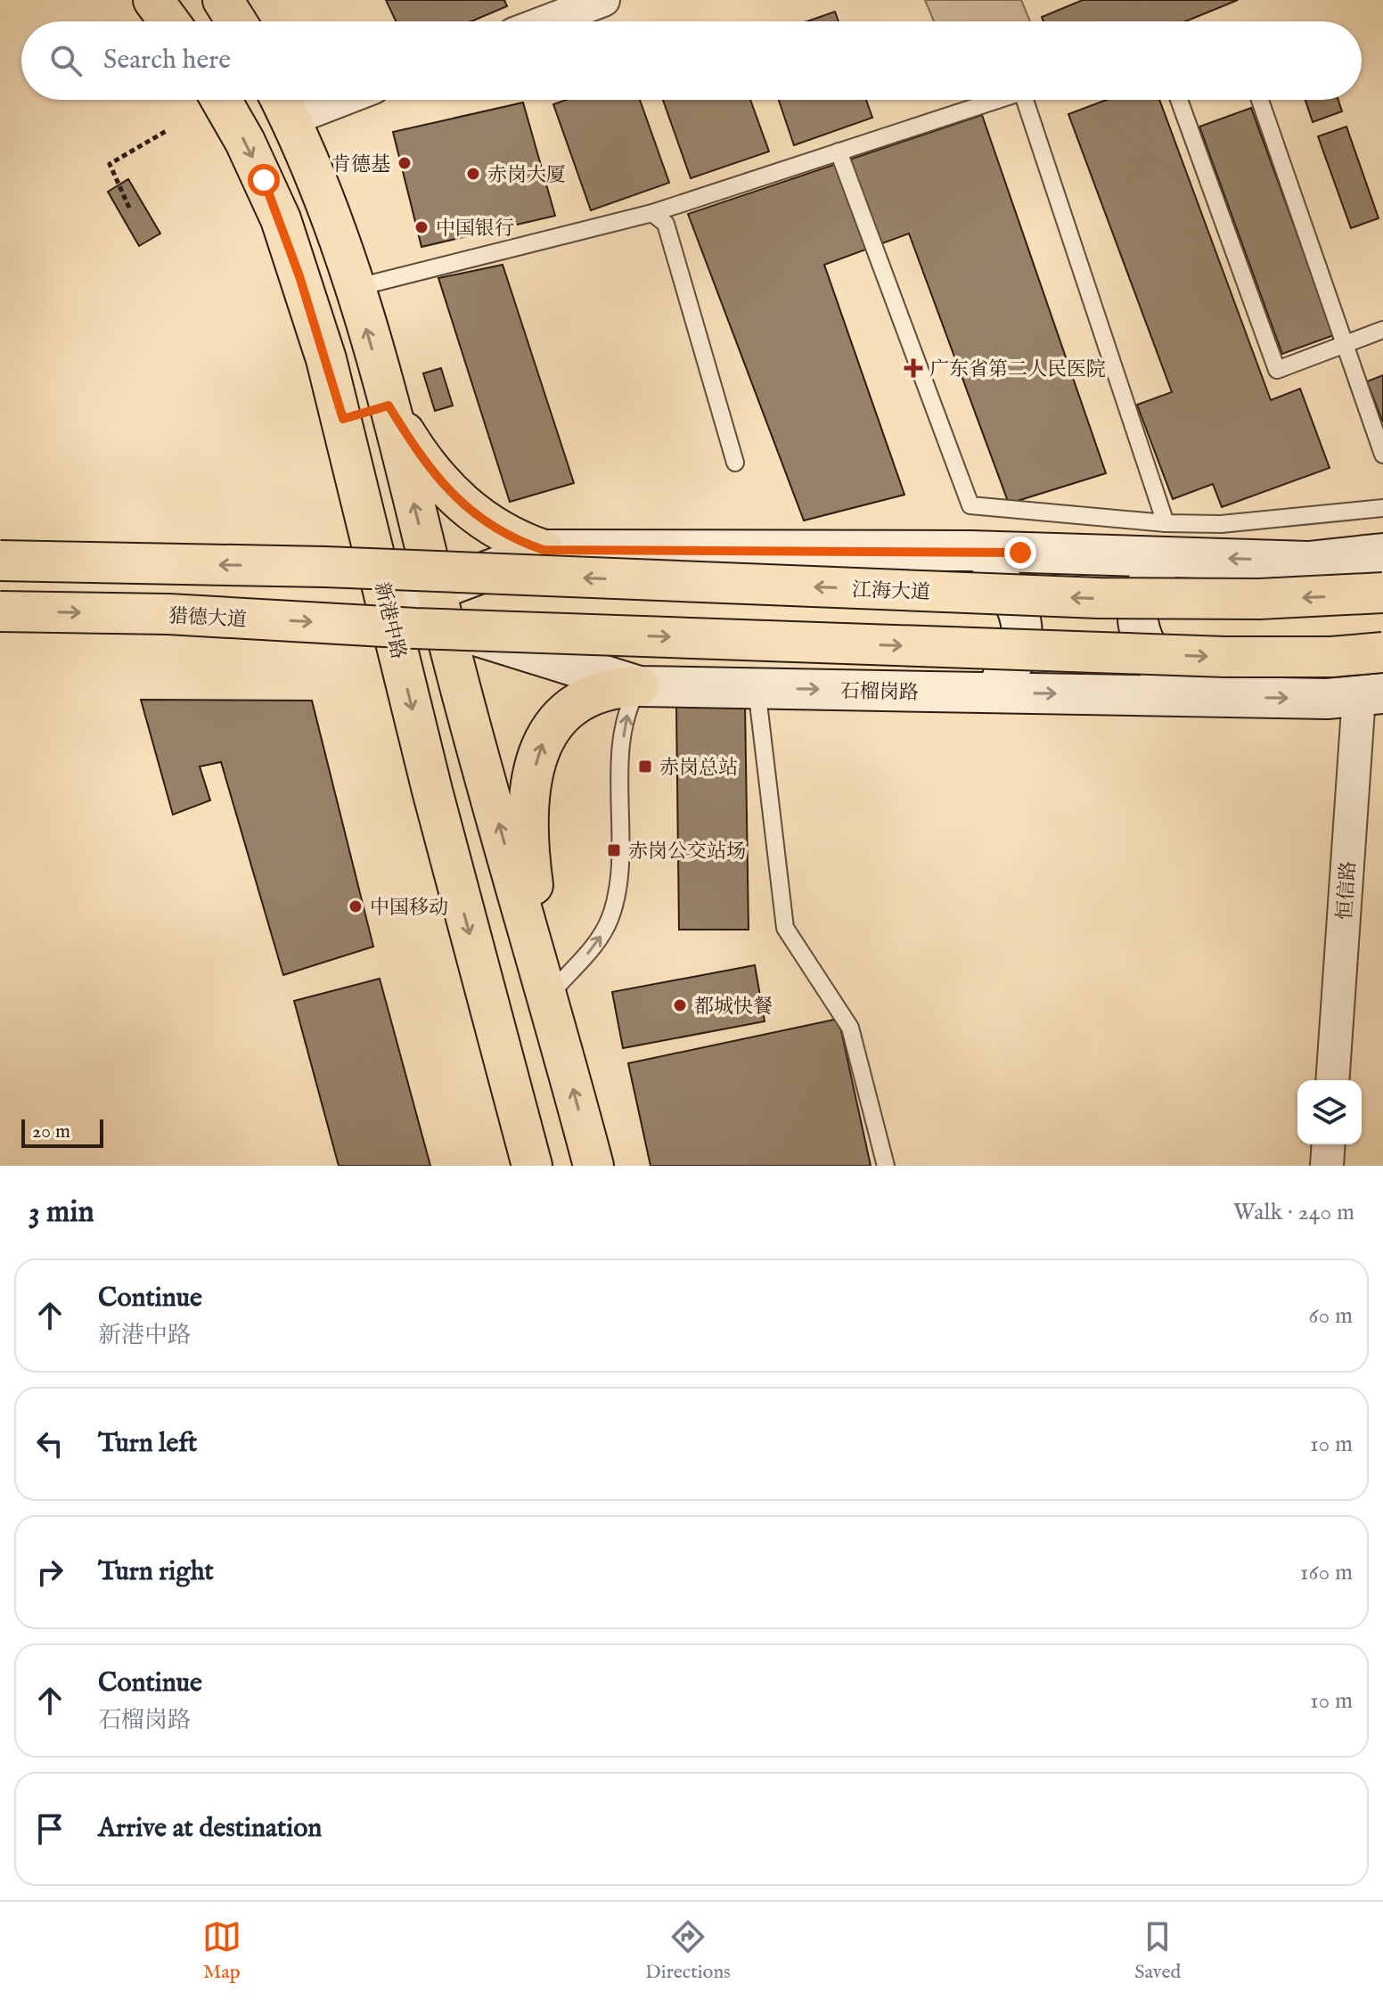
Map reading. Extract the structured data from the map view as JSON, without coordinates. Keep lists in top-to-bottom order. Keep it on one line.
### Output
{"streets":{"main road":["江海大道","猎德大道","新港中路"],"street":["石榴岗路","恒信路"]},"crossings":[["猎德大道","新港中路"],["猎德大道","石榴岗路"],["新港中路","石榴岗路"],["石榴岗路","恒信路"]],"one_way":["猎德大道"],"places":{"other":["肯德基","赤岗大厦","中国银行","中国移动","都城快餐"],"health":["广东省第二人民医院"],"transit":["赤岗总站","赤岗公交站场"]},"scale_bar":"20 m","page":{"search":"Search here","scale":"20 m","heading":["3 min","Walk · 240 m"],"list":[["Continue","新港中路","60 m"],["Turn left","10 m"],["Turn right","160 m"],["Continue","石榴岗路","10 m"],"Arrive at destination"],"nav":["Map","Directions","Saved"]}}
